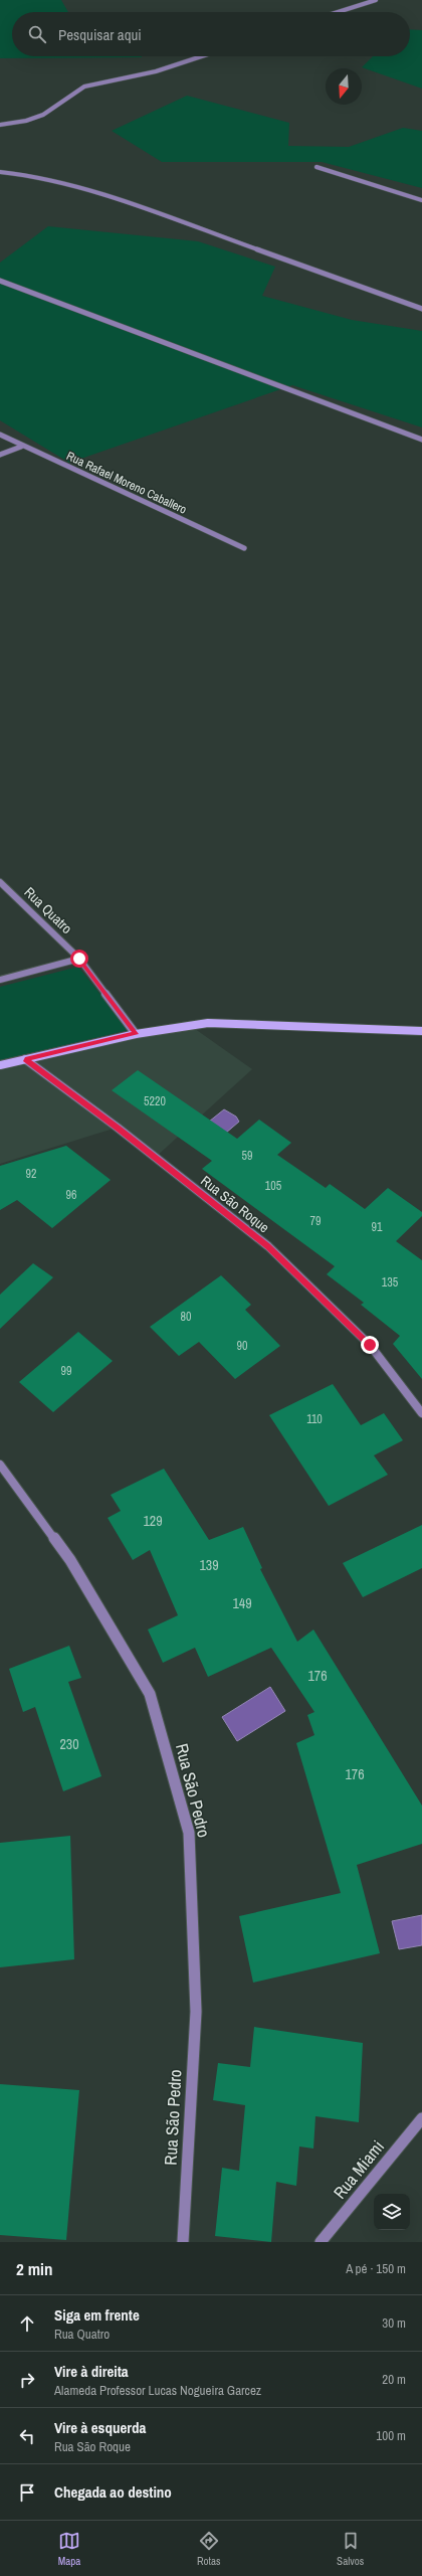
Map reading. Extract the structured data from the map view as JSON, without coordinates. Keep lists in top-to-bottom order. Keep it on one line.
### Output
{"streets":{"street":["Rua Rafael Moreno Caballero","Rua Quatro","Rua São Roque","Rua São Pedro","Rua Miami"]},"house_numbers":["5220","59","92","105","96","79","91","135","80","90","99","110","129","139","149","176","230","176"],"north":"bottom","page":{"search":"Pesquisar aqui","heading":["2 min","A pé · 150 m"],"list":[["Siga em frente","Rua Quatro","30 m"],["Vire à direita","Alameda Professor Lucas Nogueira Garcez","20 m"],["Vire à esquerda","Rua São Roque","100 m"],"Chegada ao destino"],"nav":["Mapa","Rotas","Salvos"]}}
